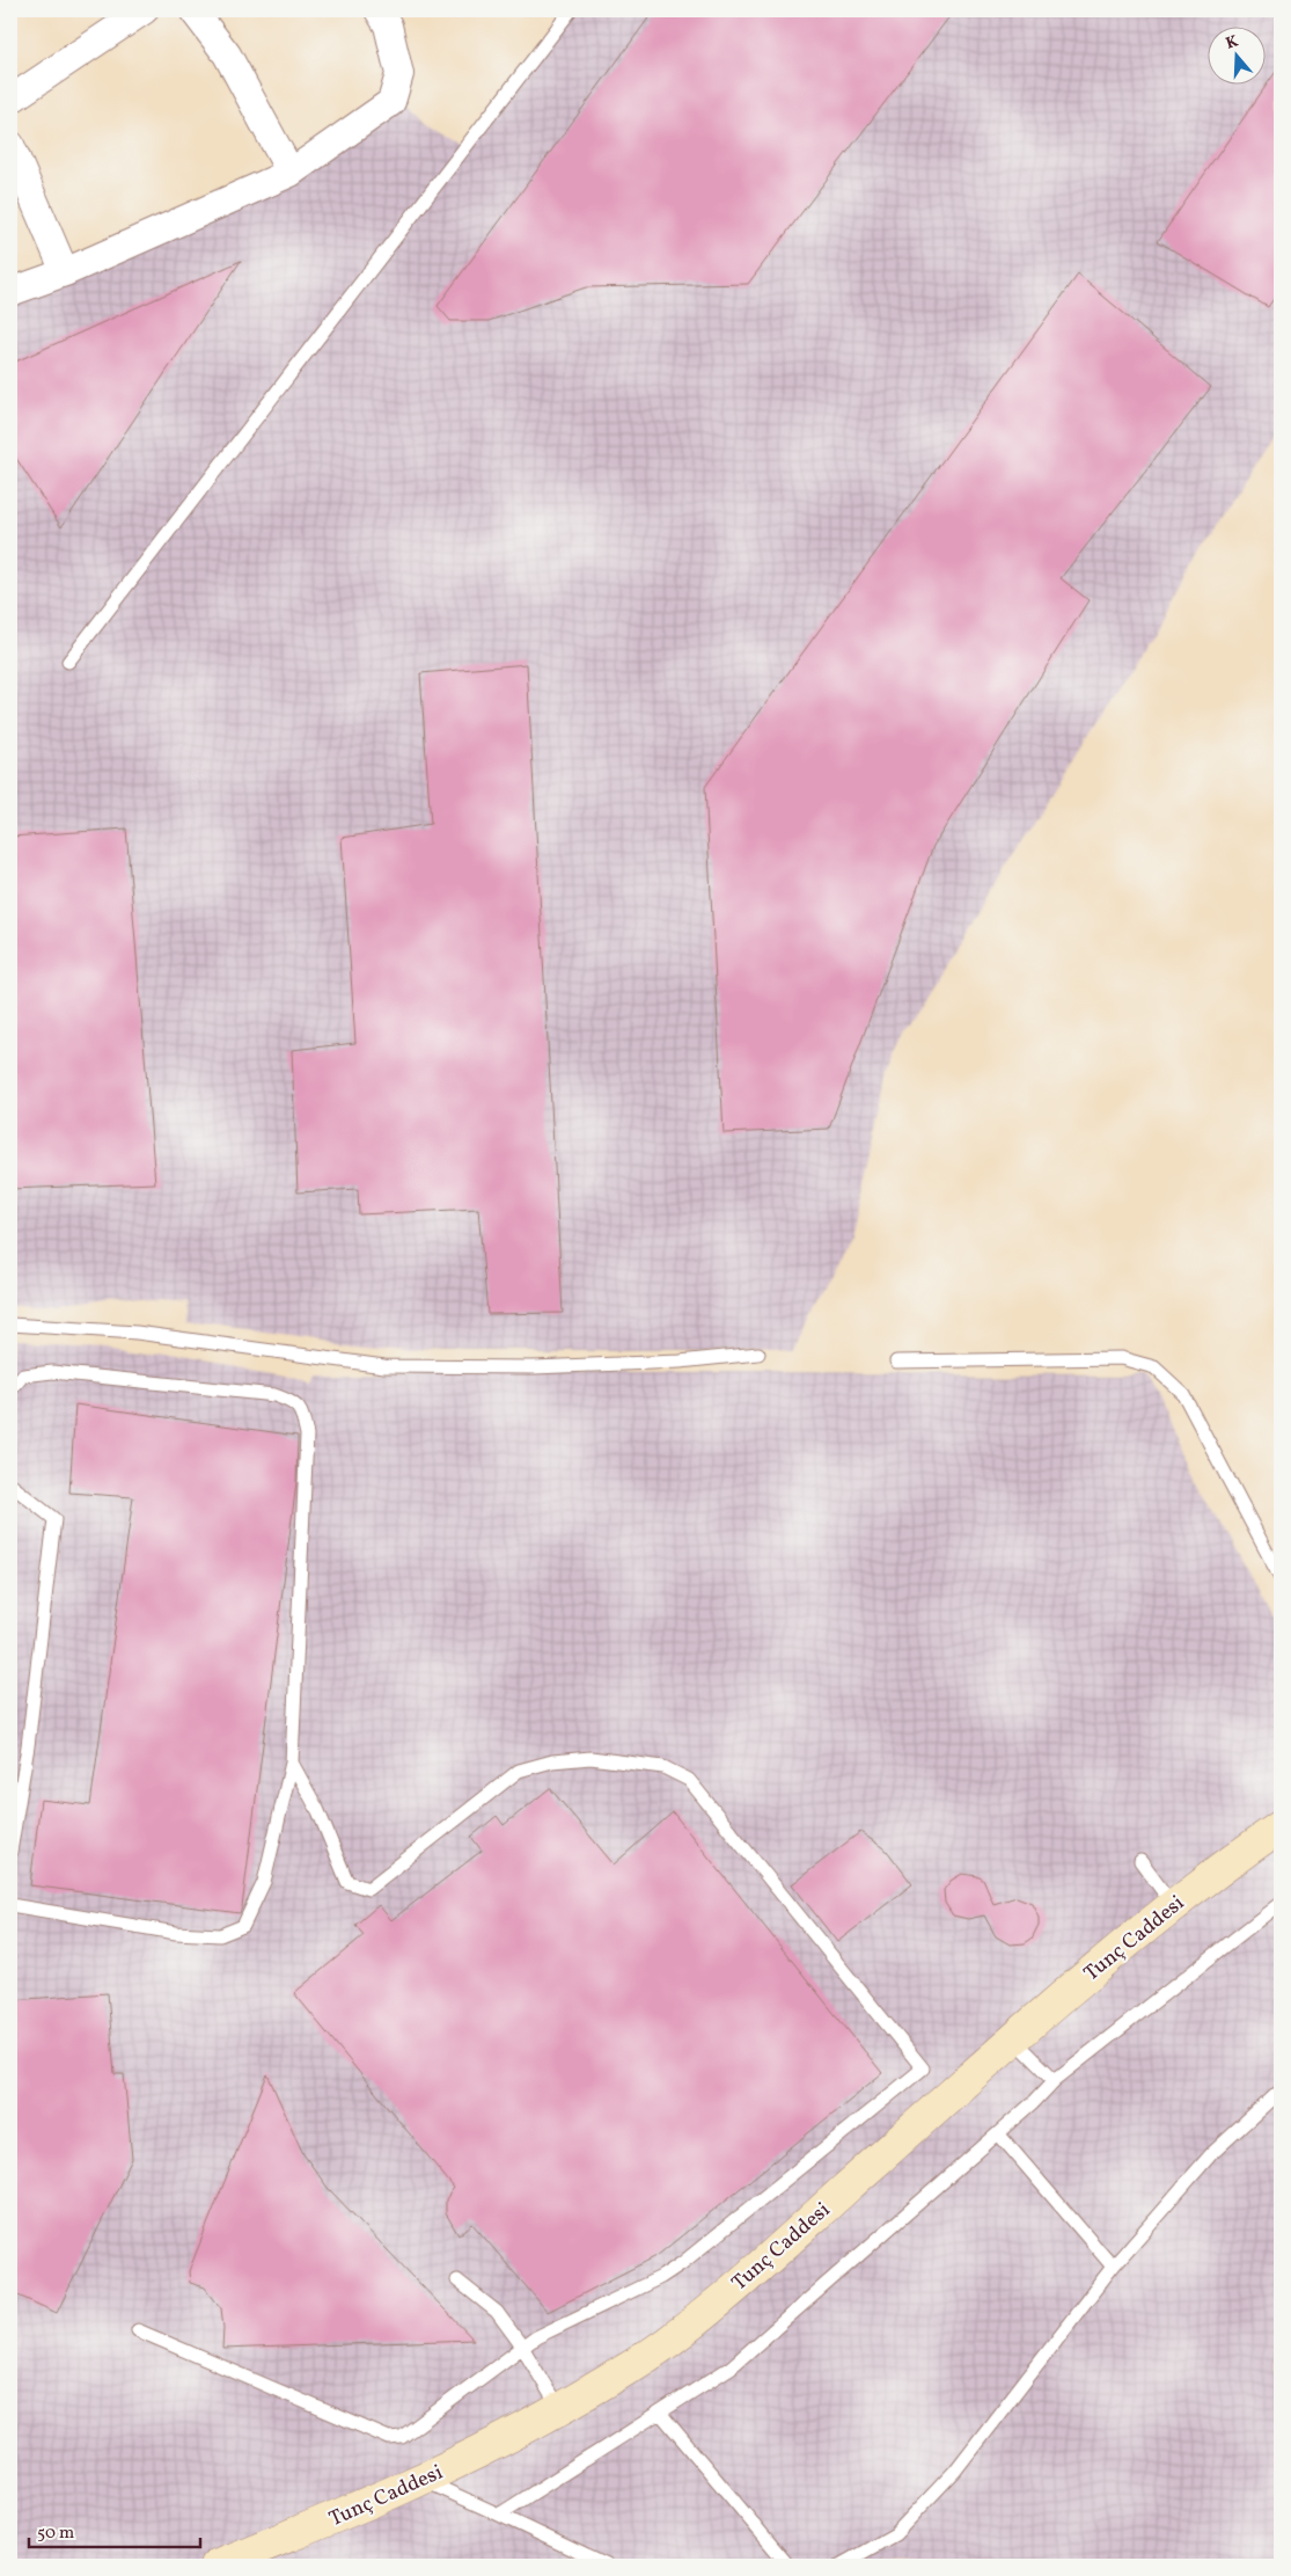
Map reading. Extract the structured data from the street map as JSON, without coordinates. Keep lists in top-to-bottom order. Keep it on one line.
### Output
{"streets":{"main road":["Tunç Caddesi"]},"scale_bar":"50 m","north":"top"}
